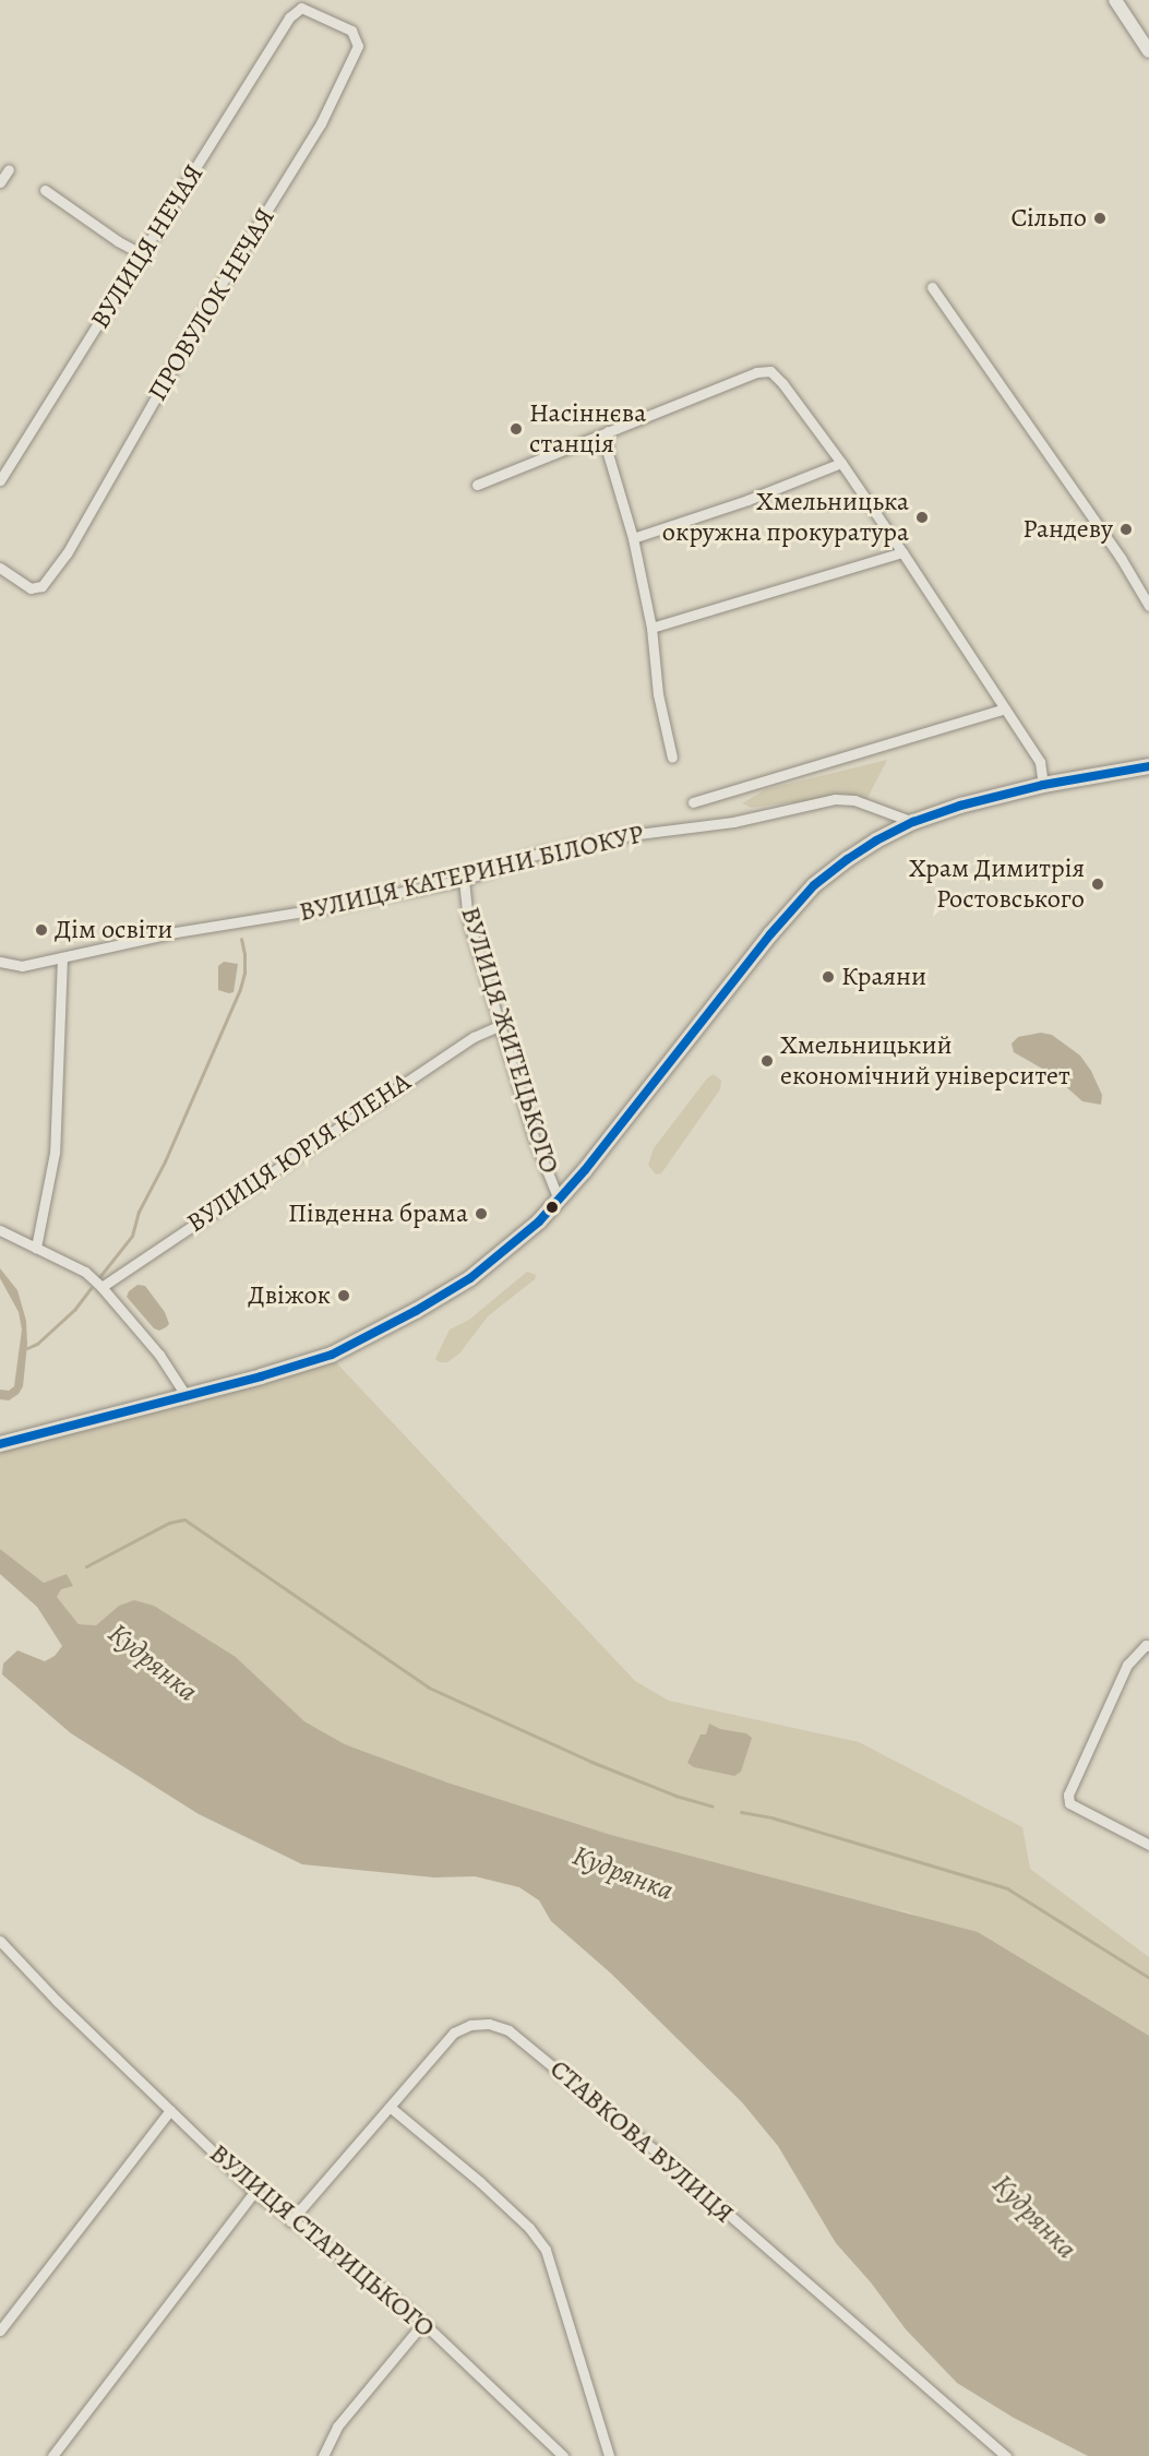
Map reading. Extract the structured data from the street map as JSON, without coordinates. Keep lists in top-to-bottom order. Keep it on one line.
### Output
{"streets":{"street":["ВУЛИЦЯ НЕЧАЯ","ПРОВУЛОК НЕЧАЯ","ВУЛИЦЯ КАТЕРИНИ БІЛОКУР","ВУЛИЦЯ ЖИТЕЦЬКОГО","ВУЛИЦЯ ЮРІЯ КЛЕНА","СТАВКОВА ВУЛИЦЯ","ВУЛИЦЯ СТАРИЦЬКОГО"]},"crossings":[["ВУЛИЦЯ НЕЧАЯ","ПРОВУЛОК НЕЧАЯ"],["ВУЛИЦЯ КАТЕРИНИ БІЛОКУР","ВУЛИЦЯ ЖИТЕЦЬКОГО"],["ВУЛИЦЯ ЖИТЕЦЬКОГО","ВУЛИЦЯ ЮРІЯ КЛЕНА"],["СТАВКОВА ВУЛИЦЯ","ВУЛИЦЯ СТАРИЦЬКОГО"]],"water":["Кудрянка"],"places":["Сільпо","Насіннєва станція","Хмельницька окружна прокуратура","Рандеву","Храм Димитрія Ростовського","Дім освіти","Краяни","Хмельницький економічний університет","Південна брама","Двіжок"]}
